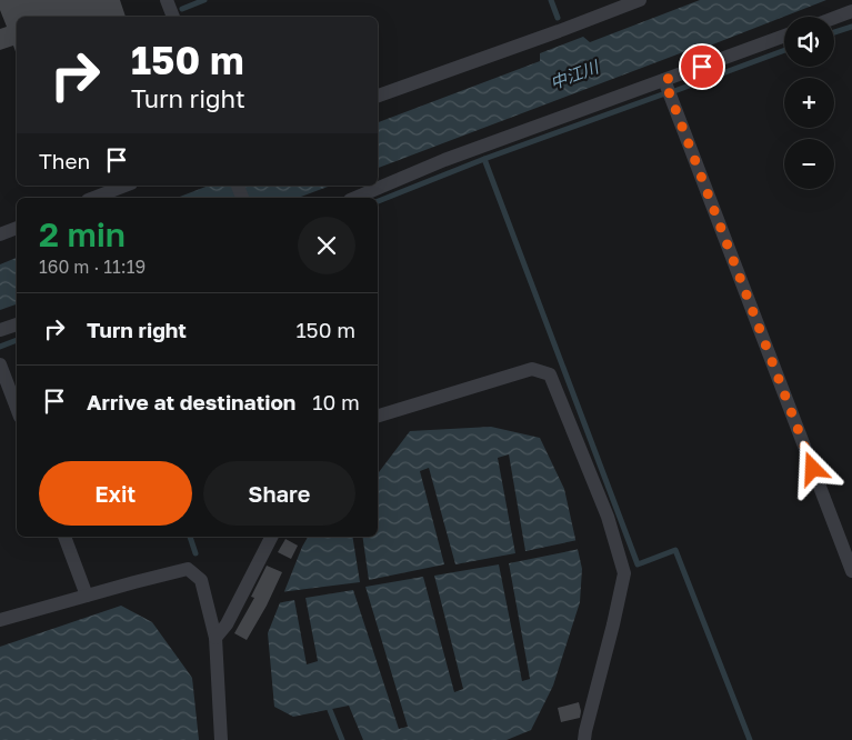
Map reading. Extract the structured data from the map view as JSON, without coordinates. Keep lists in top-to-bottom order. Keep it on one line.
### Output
{"water":["中江川"],"page":{"map_buttons":["+","−"],"turn":["150 m","Turn right"],"then":"Then","heading":["2 min","160 m · 11:19"],"list":[{"name":"Turn right","value":"150 m"},{"name":"Arrive at destination","value":"10 m"}],"buttons":["Exit","Share"]}}
